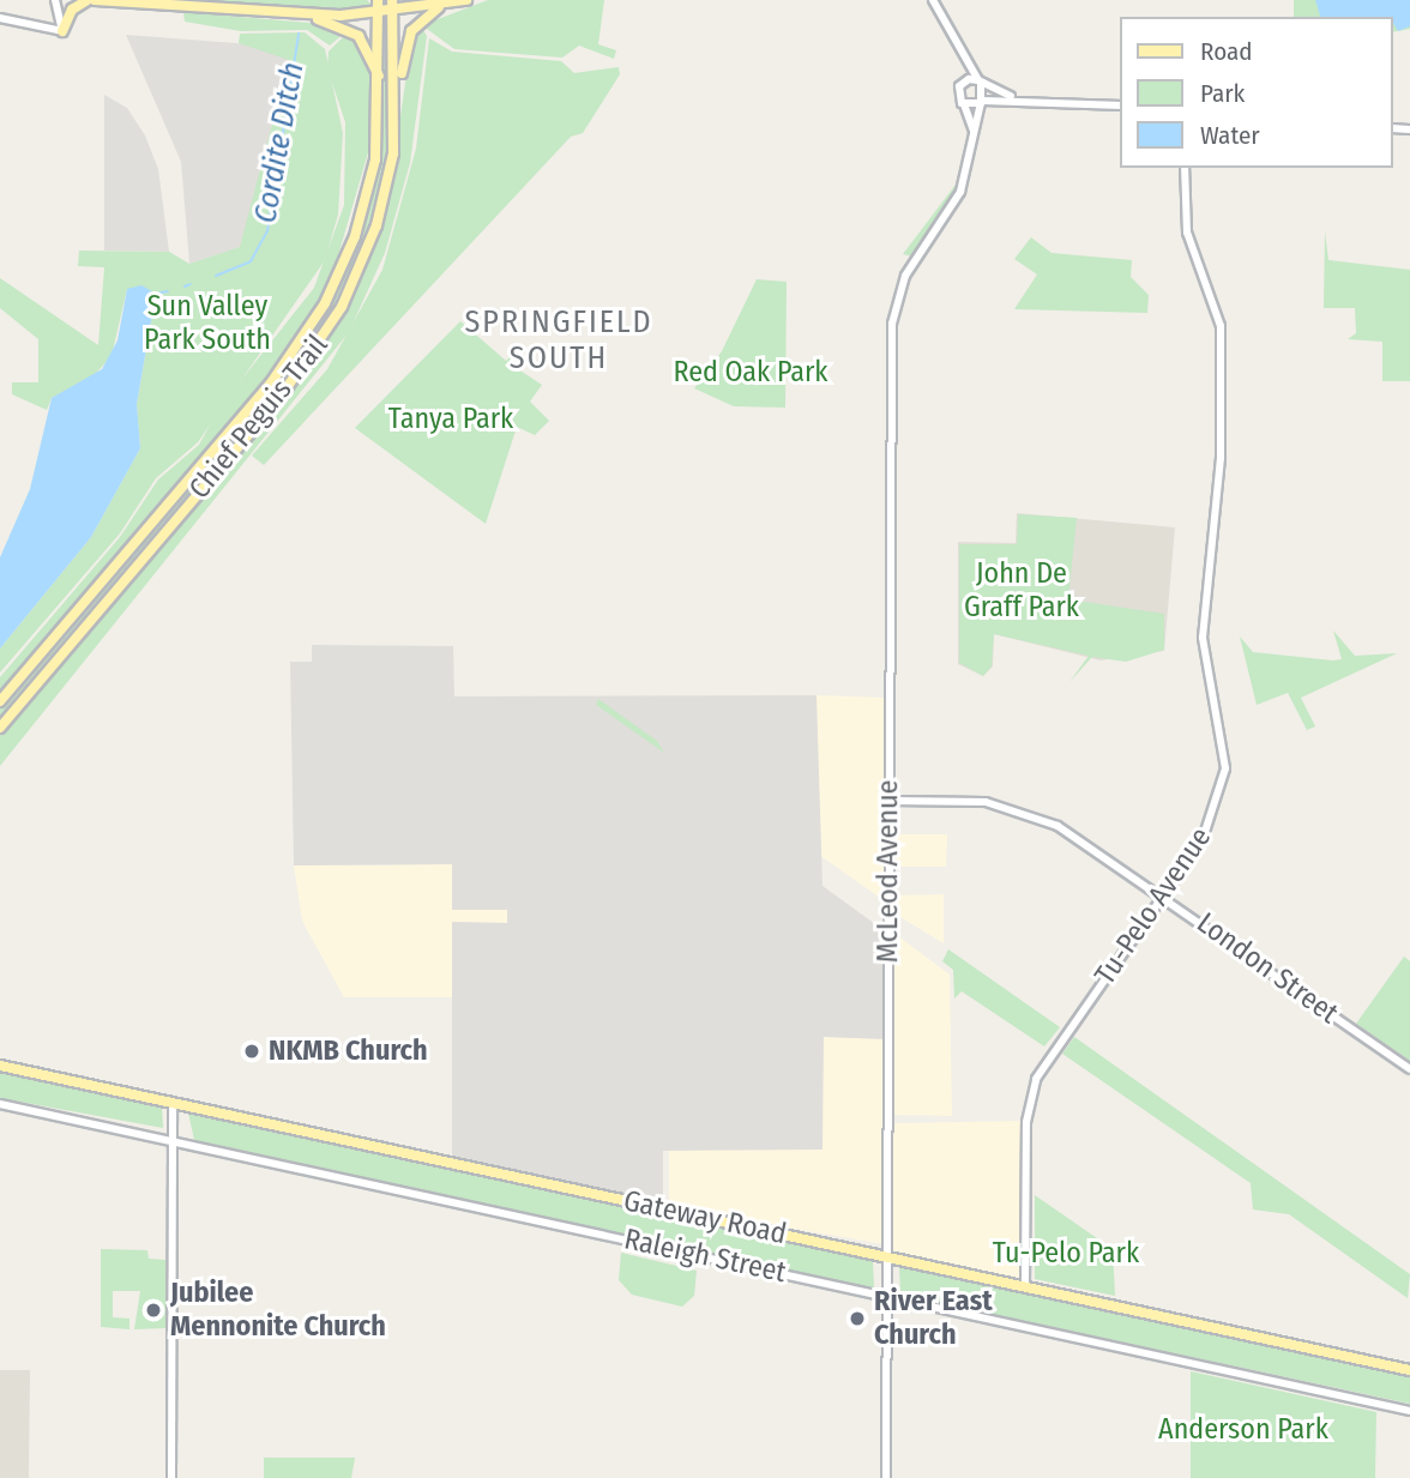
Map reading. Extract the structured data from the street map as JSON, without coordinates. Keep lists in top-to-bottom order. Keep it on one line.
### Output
{"streets":{"main road":["Chief Peguis Trail","Gateway Road"],"street":["McLeod Avenue","Tu-Pelo Avenue","London Street","Raleigh Street"]},"crossings":[["McLeod Avenue","London Street"],["McLeod Avenue","Gateway Road"],["McLeod Avenue","Raleigh Street"],["Tu-Pelo Avenue","London Street"],["Tu-Pelo Avenue","Gateway Road"]],"districts":["SPRINGFIELD SOUTH"],"water":["Cordite Ditch"],"parks":["Sun Valley Park South","Red Oak Park","Tanya Park","John De Graff Park","Tu-Pelo Park","Anderson Park"],"places":["NKMB Church","Jubilee Mennonite Church","River East Church"],"legend":["Road","Park","Water"]}
